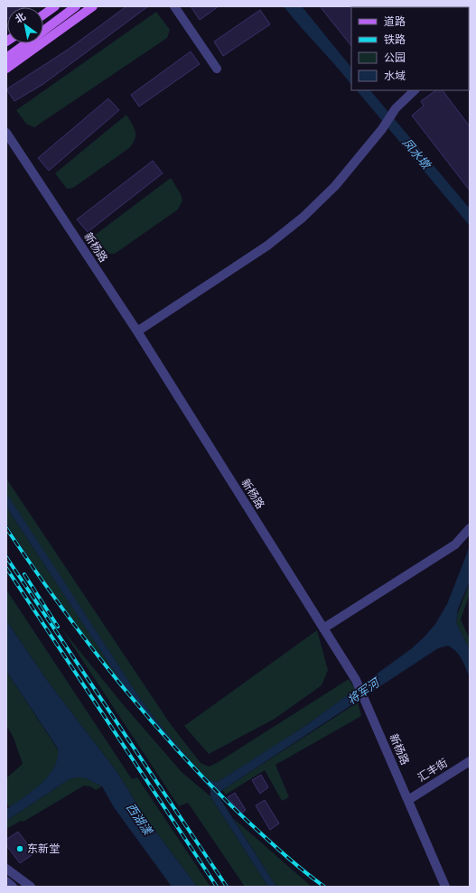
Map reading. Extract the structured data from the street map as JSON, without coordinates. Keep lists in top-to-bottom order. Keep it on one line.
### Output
{"streets":{"street":["新杨路","汇丰街"]},"crossings":[["新杨路","汇丰街"]],"water":["凤水墩","将军河","西湖漾"],"places":["东新堂"],"legend":["道路","铁路","公园","水域"],"north":"top left"}
